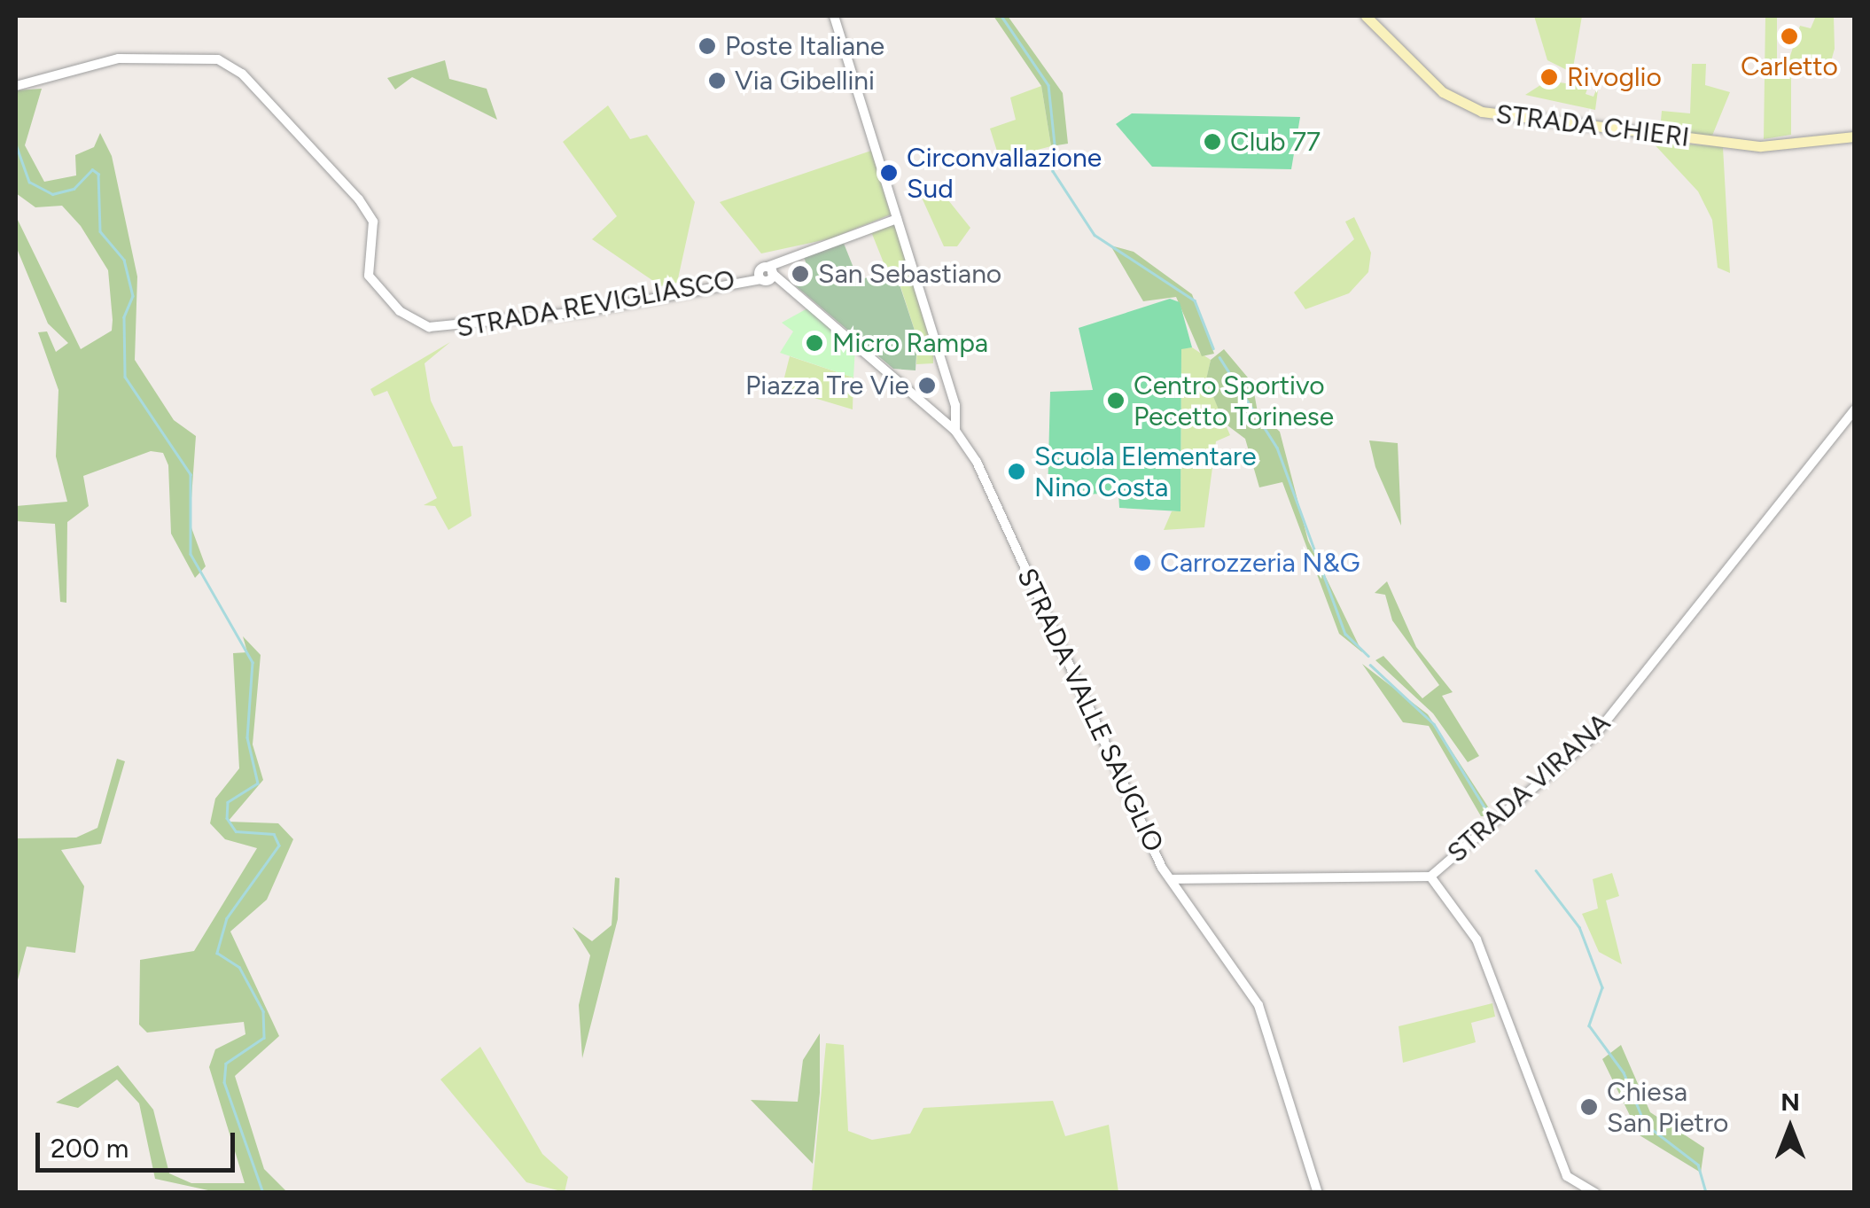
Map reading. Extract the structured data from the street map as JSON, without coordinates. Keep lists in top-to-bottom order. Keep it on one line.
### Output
{"streets":{"main road":["STRADA CHIERI"],"street":["STRADA REVIGLIASCO","STRADA VALLE SAUGLIO","STRADA VIRANA"]},"crossings":[["STRADA REVIGLIASCO","STRADA VALLE SAUGLIO"],["STRADA VALLE SAUGLIO","STRADA VIRANA"]],"places":["Carletto","Poste Italiane","Rivoglio","Via Gibellini","Club 77","Circonvallazione Sud","San Sebastiano","Micro Rampa","Piazza Tre Vie","Centro Sportivo Pecetto Torinese","Scuola Elementare Nino Costa","Carrozzeria N&G","Chiesa San Pietro"],"scale_bar":"200 m","north":"top"}
